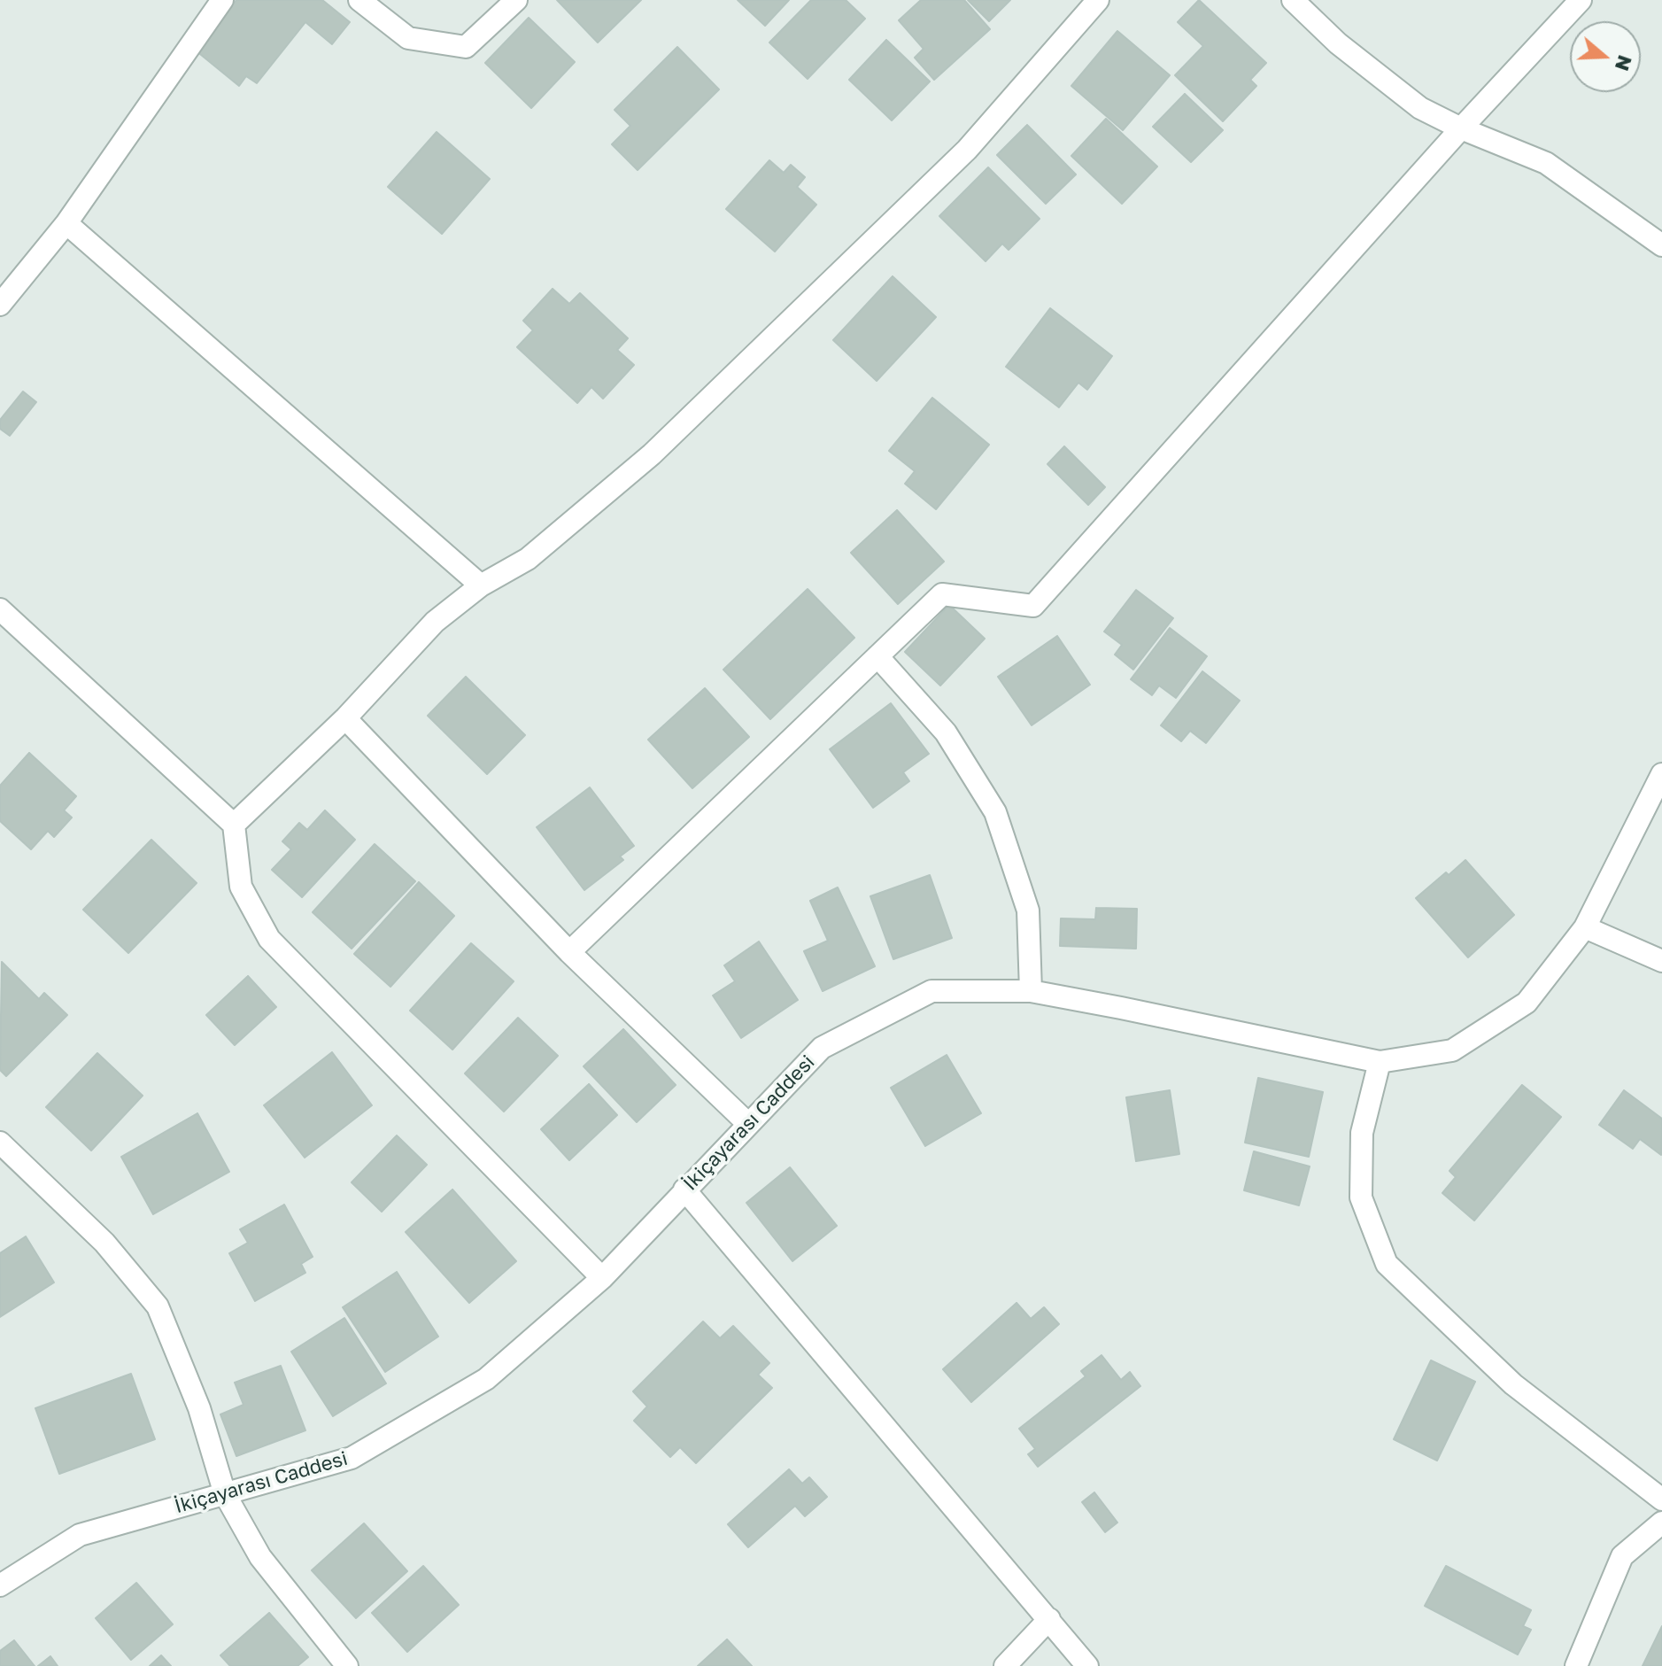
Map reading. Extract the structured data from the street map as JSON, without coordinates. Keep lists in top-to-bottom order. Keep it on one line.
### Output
{"streets":{"street":["İkiçayarası Caddesi"]},"north":"right"}
